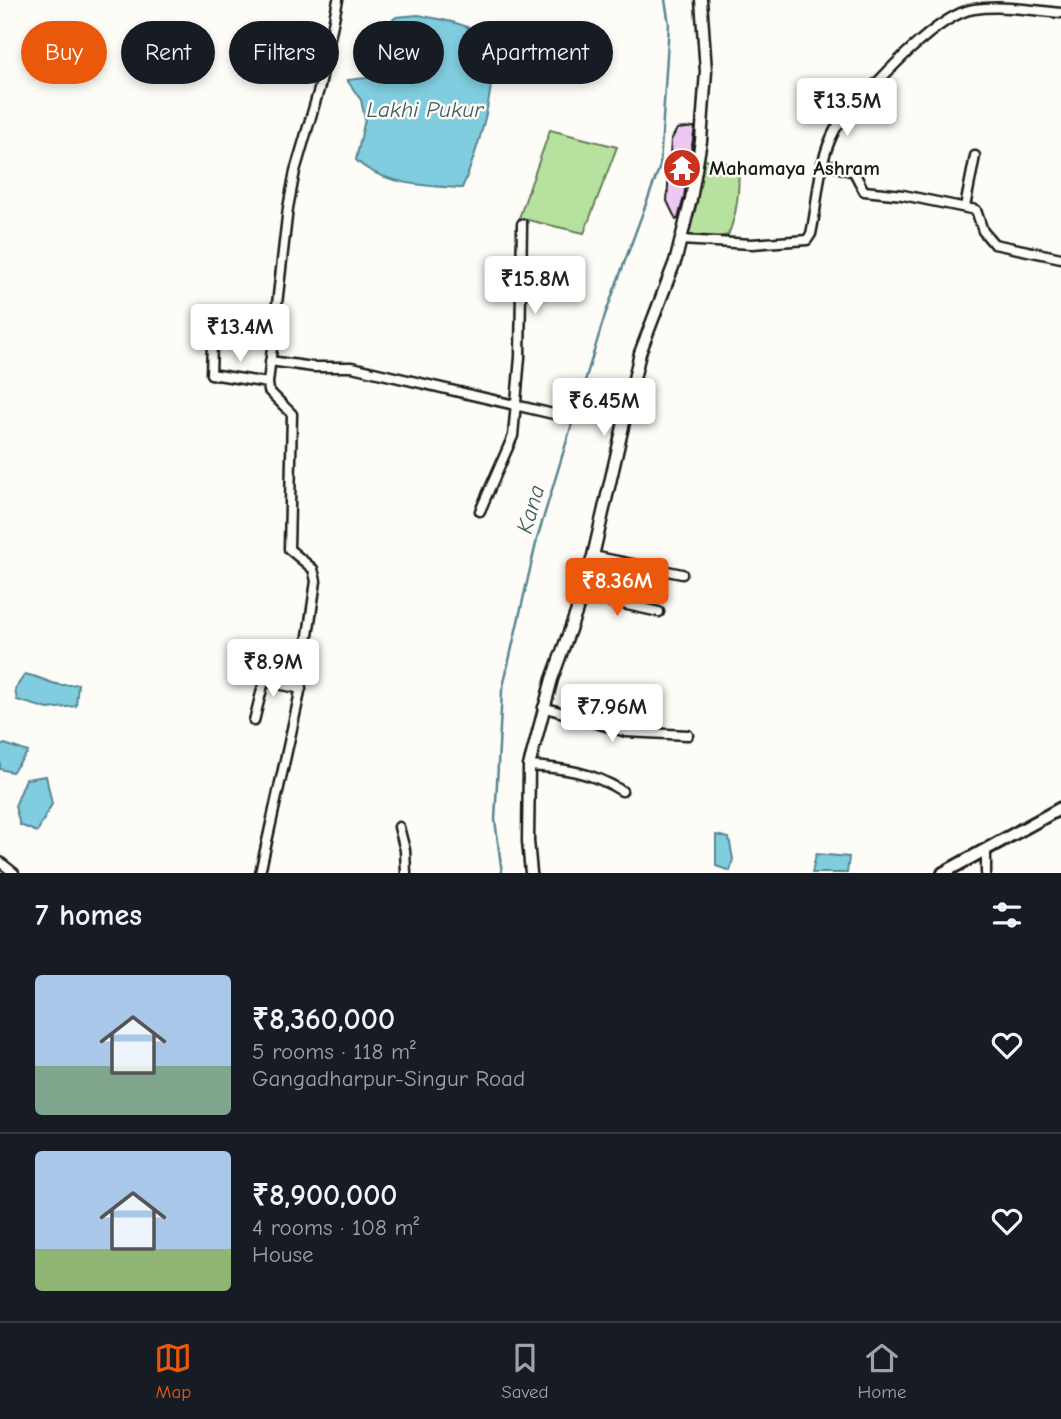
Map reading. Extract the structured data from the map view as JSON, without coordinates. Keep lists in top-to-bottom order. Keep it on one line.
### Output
{"water":["Lakhi Pukur","Kana"],"places":{"temple":["Mahamaya Ashram"]},"page":{"chip":["Buy","Rent","Filters","New","Apartment"],"price":["₹13.5M","₹15.8M","₹13.4M","₹6.45M","₹8.36M","₹8.9M","₹7.96M"],"heading":"7 homes","list":[{"name":"₹8,360,000","note":"5 rooms · 118 m² · Gangadharpur-Singur Road"},{"name":"₹8,900,000","note":"4 rooms · 108 m² · House"}],"tabs":["Map","Saved","Home"]}}
